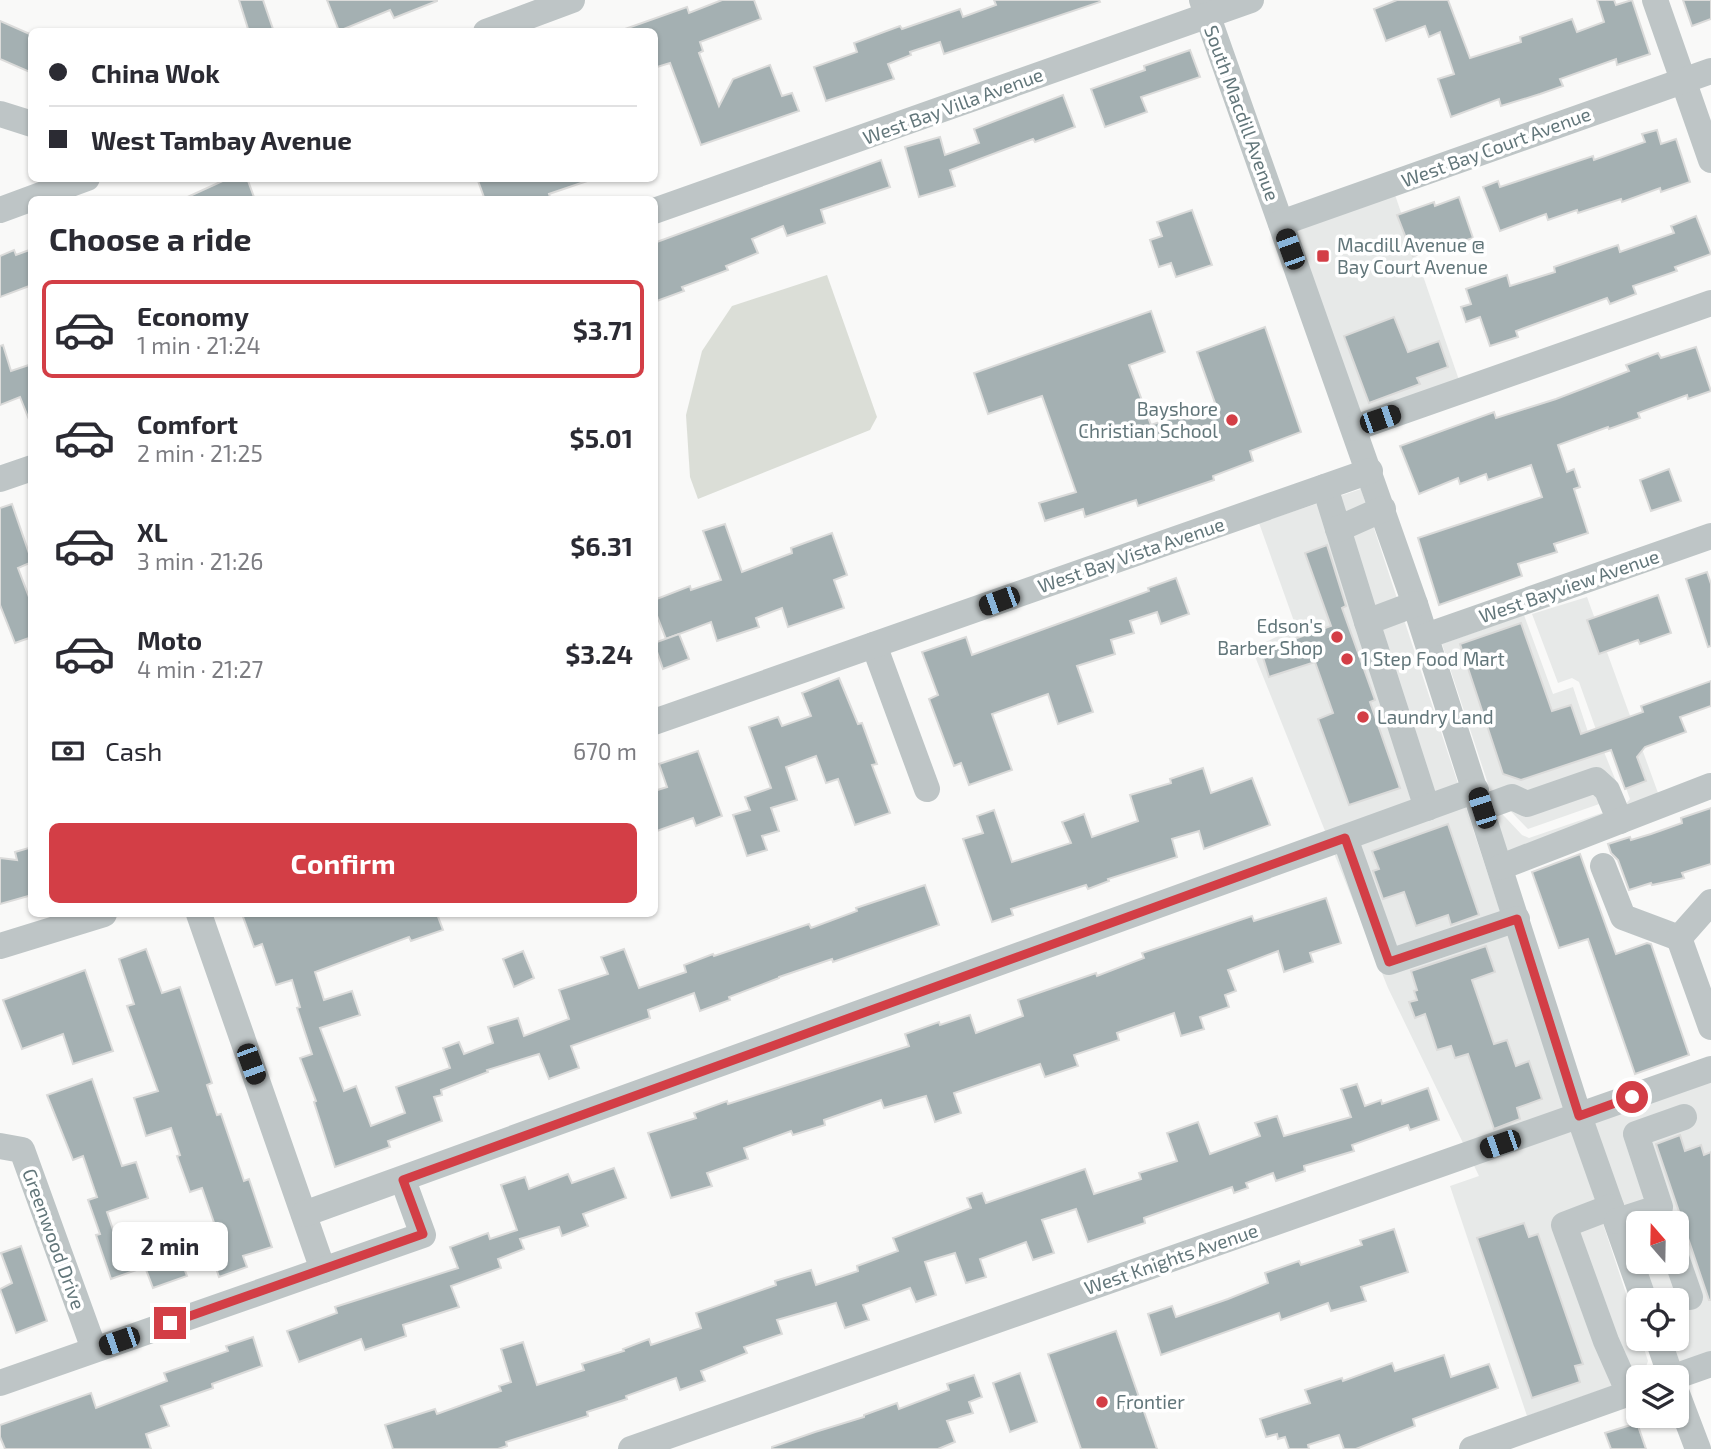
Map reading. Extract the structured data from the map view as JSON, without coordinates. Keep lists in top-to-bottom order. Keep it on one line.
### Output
{"streets":{"street":["West Bay Villa Avenue","South Macdill Avenue","West Bay Court Avenue","West Bay Vista Avenue","West Bayview Avenue","Greenwood Drive","West Knights Avenue"]},"crossings":[["West Bay Villa Avenue","South Macdill Avenue"],["South Macdill Avenue","West Bay Court Avenue"],["South Macdill Avenue","West Bay Vista Avenue"],["South Macdill Avenue","West Bayview Avenue"],["South Macdill Avenue","West Knights Avenue"]],"places":{"transit":["Macdill Avenue @ Bay Court Avenue"],"other":["Bayshore Christian School","Edson's Barber Shop","1 Step Food Mart","Laundry Land","Frontier"]},"north":"top","page":{"banner":["China Wok","West Tambay Avenue"],"heading":"Choose a ride","list":[{"name":"Economy","note":"1 min · 21:24","value":"$3.71"},{"name":"Comfort","note":"2 min · 21:25","value":"$5.01"},{"name":"XL","note":"3 min · 21:26","value":"$6.31"},{"name":"Moto","note":"4 min · 21:27","value":"$3.24"}],"pay":["Cash","670 m"],"buttons":"Confirm","bubble":"2 min"}}
